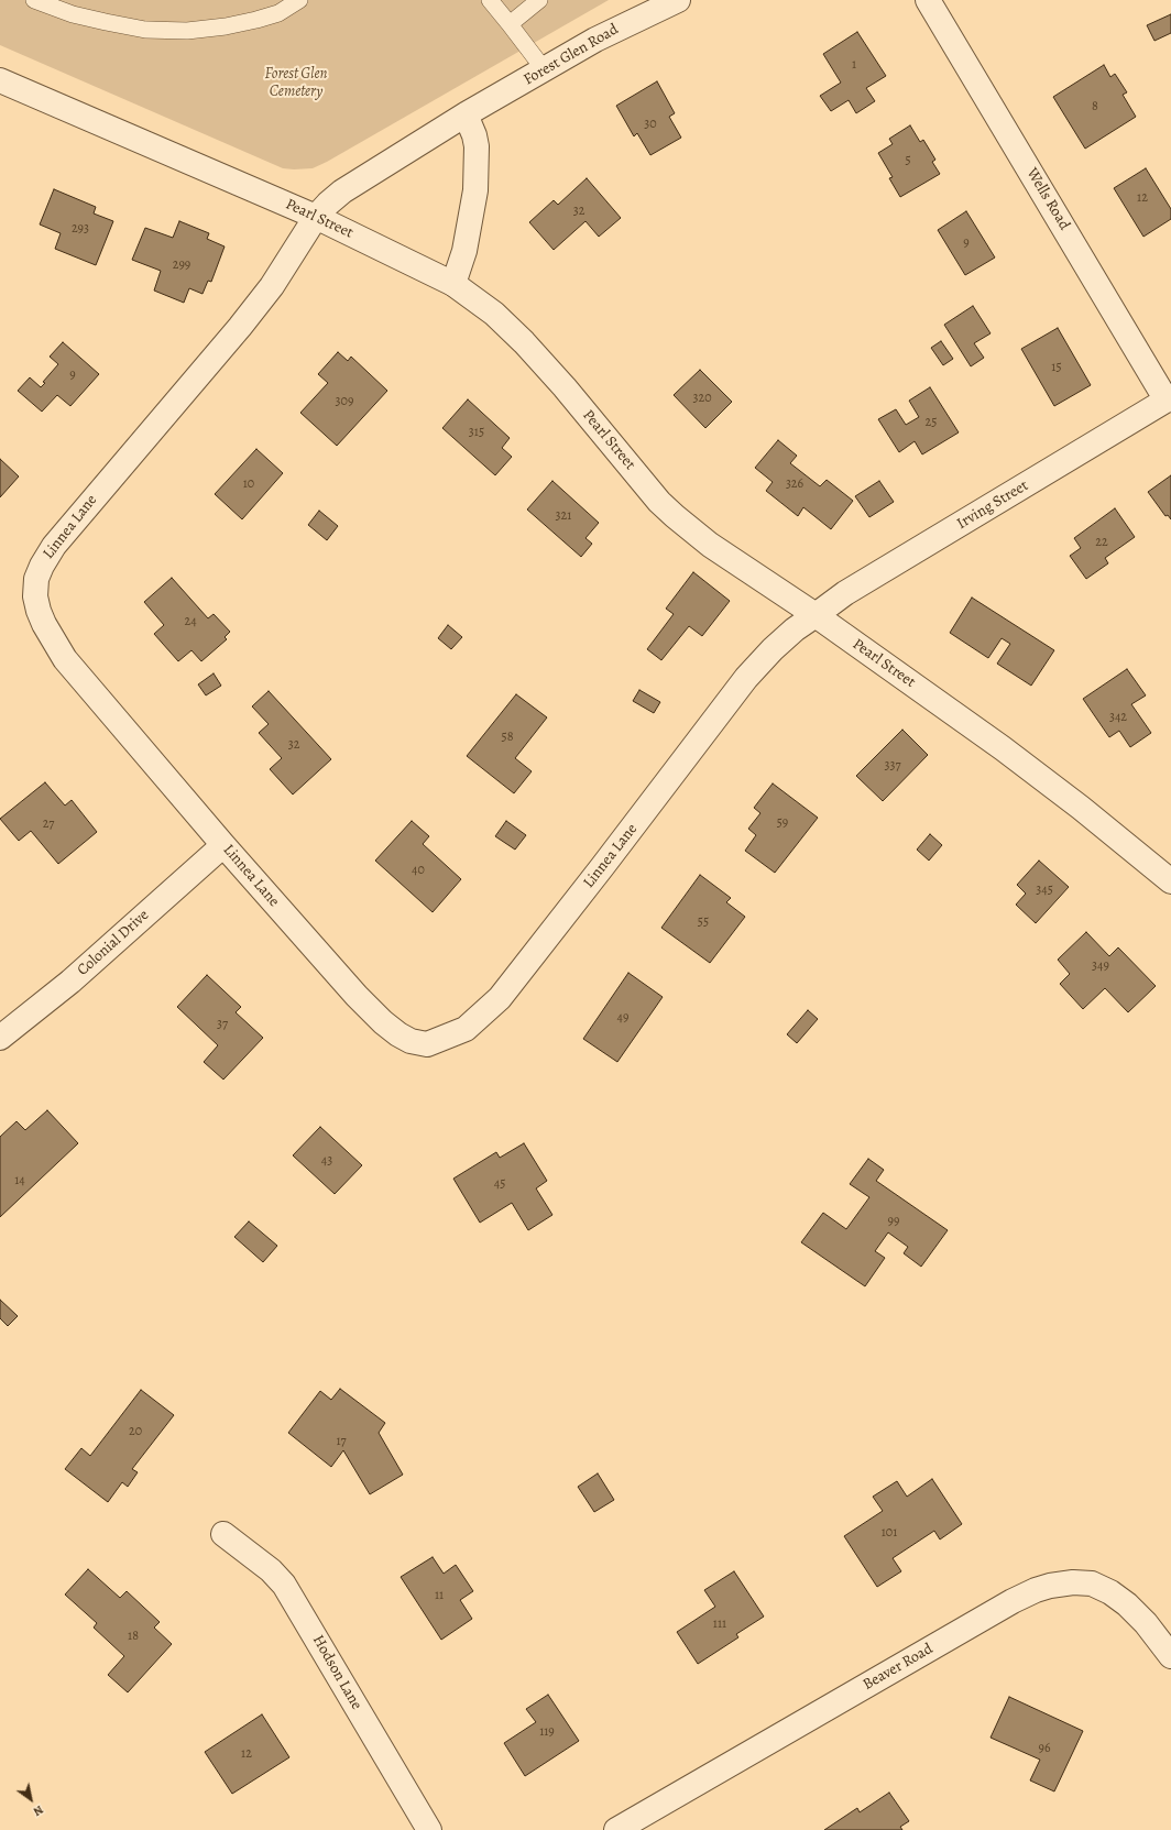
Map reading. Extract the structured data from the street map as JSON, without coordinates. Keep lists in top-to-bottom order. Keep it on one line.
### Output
{"streets":{"street":["Forest Glen Road","Wells Road","Pearl Street","Irving Street","Linnea Lane","Colonial Drive","Beaver Road","Hodson Lane"]},"crossings":[["Forest Glen Road","Pearl Street"],["Forest Glen Road","Linnea Lane"],["Wells Road","Irving Street"],["Pearl Street","Irving Street"],["Pearl Street","Linnea Lane"],["Irving Street","Linnea Lane"],["Linnea Lane","Colonial Drive"]],"parks":["Forest Glen Cemetery"],"house_numbers":["1","8","30","5","12","32","293","9","299","15","9","320","309","25","315","10","326","321","22","24","342","58","32","337","59","27","40","345","55","349","49","37","43","14","45","99","20","17","101","11","111","18","119","96","12"],"north":"bottom right"}
